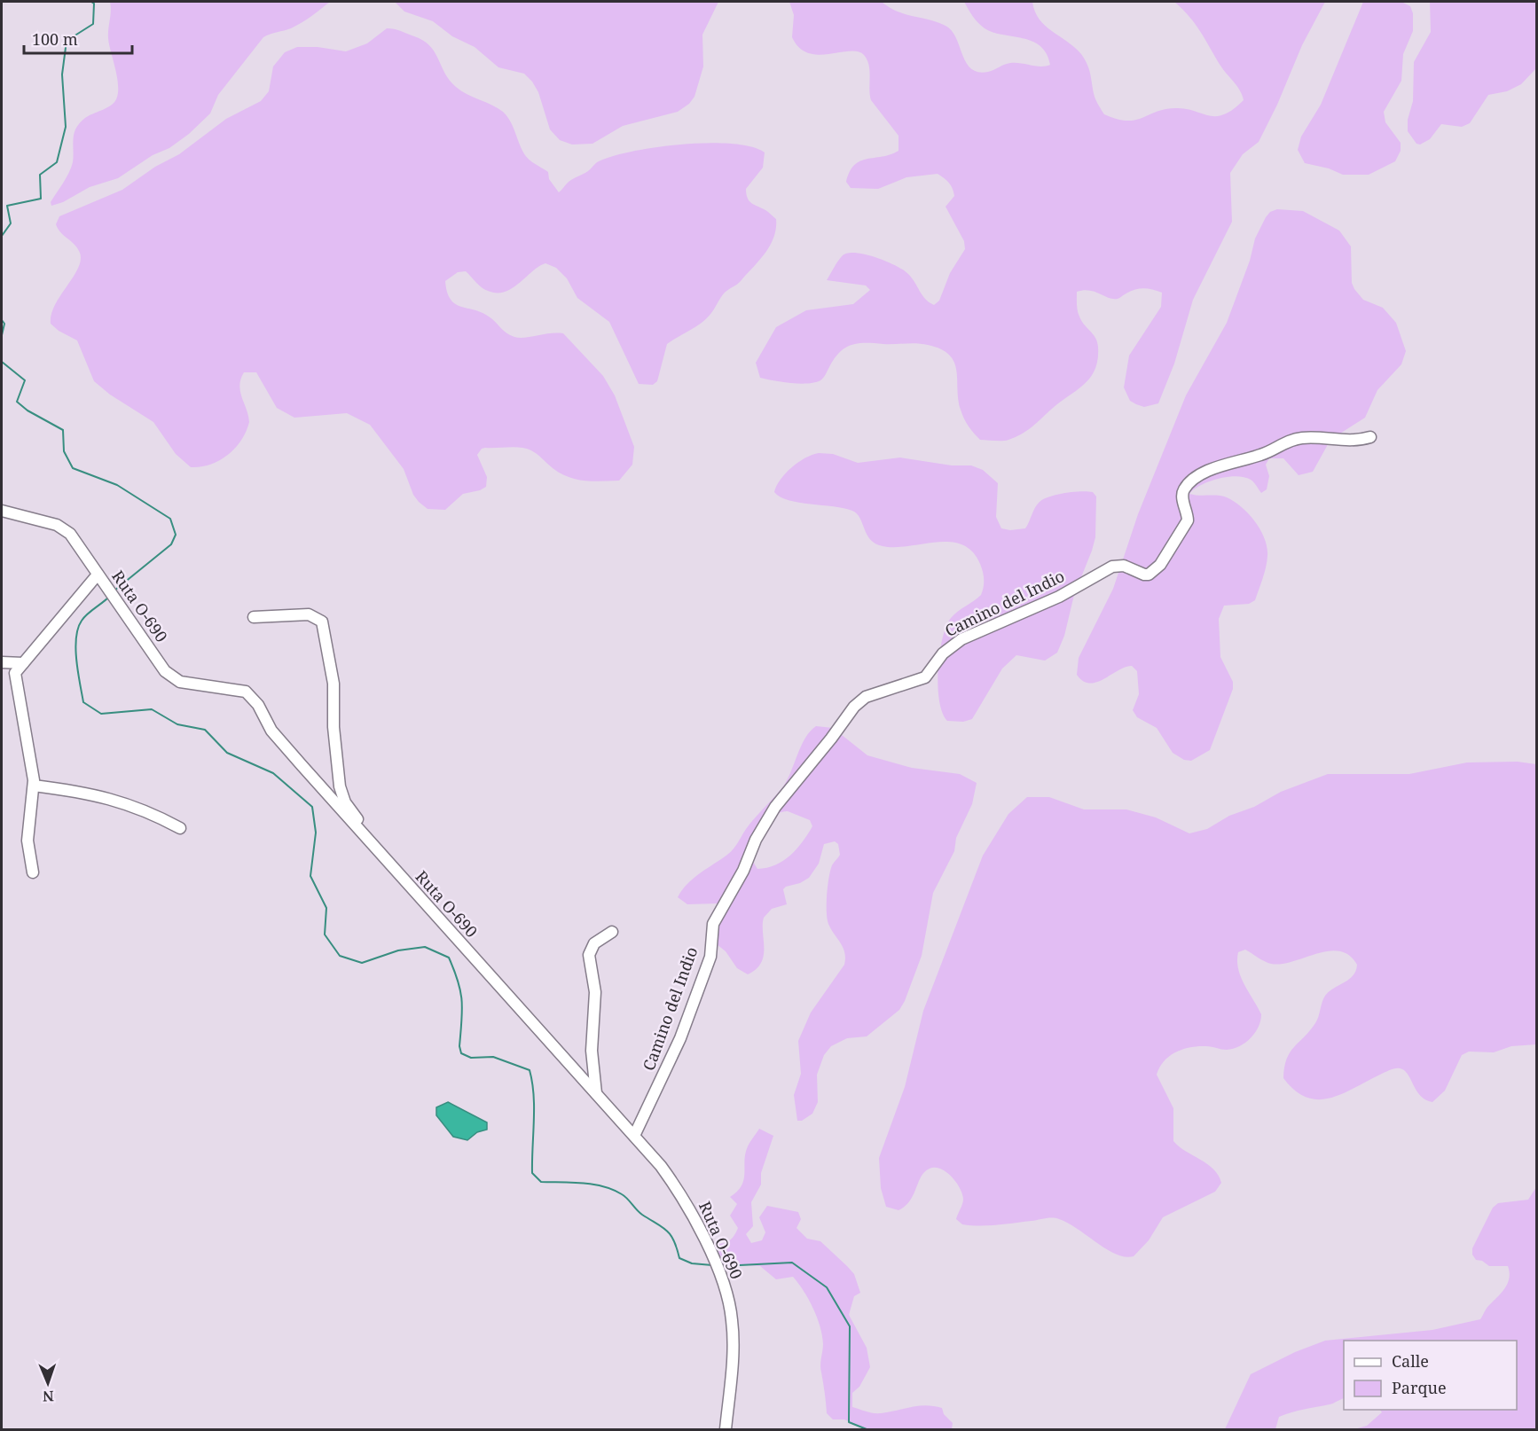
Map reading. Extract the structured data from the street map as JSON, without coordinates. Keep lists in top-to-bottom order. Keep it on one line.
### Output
{"streets":{"street":["Camino del Indio","Ruta O-690"]},"crossings":[["Camino del Indio","Ruta O-690"]],"legend":["Calle","Parque"],"scale_bar":"100 m","north":"bottom"}
